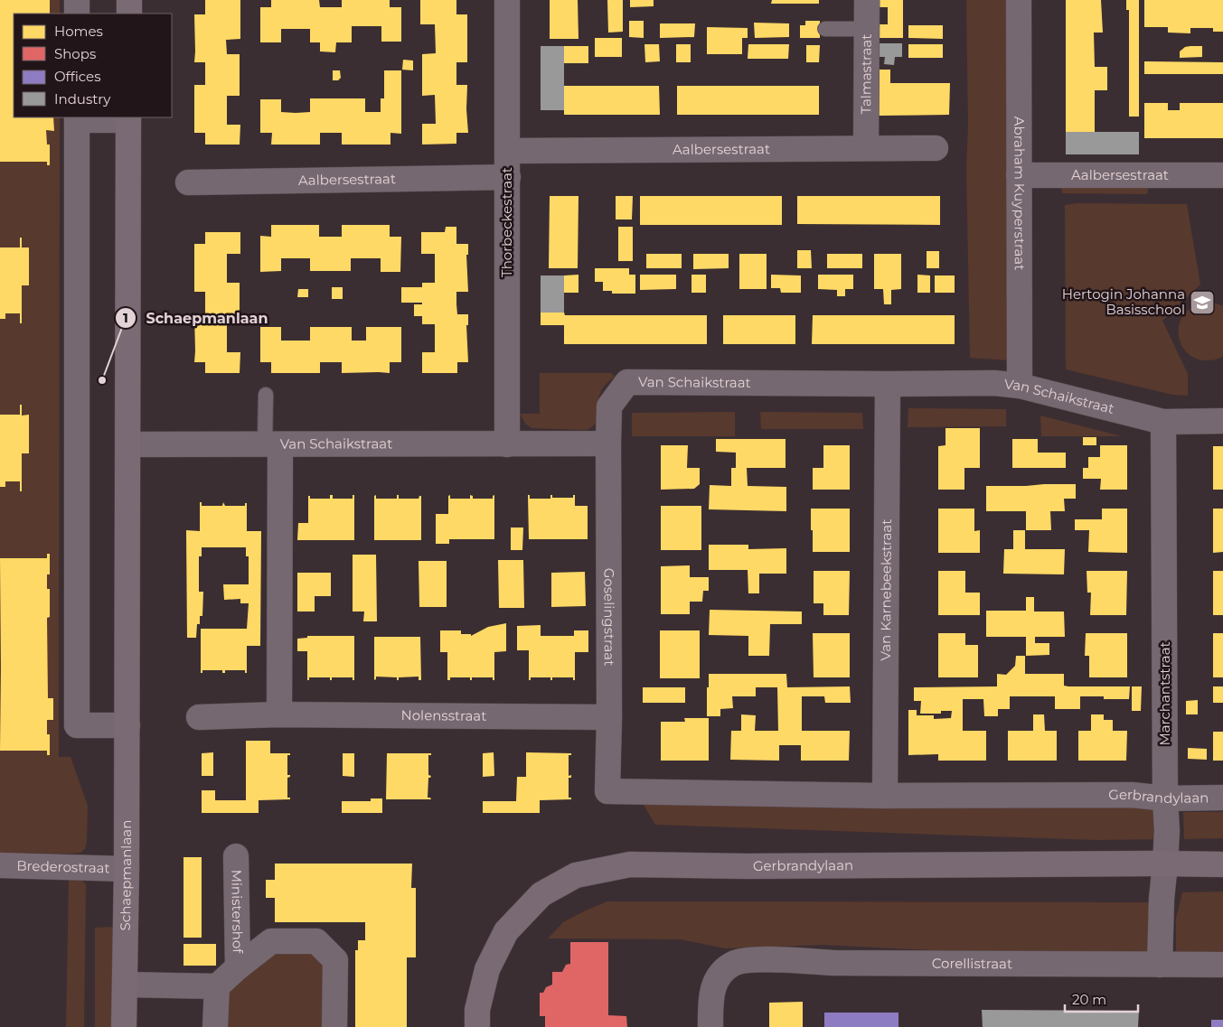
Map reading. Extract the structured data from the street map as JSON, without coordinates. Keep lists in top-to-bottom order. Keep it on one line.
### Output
{"streets":{"street":["Talmastraat","Aalbersestraat","Abraham Kuyperstraat","Thorbeckestraat","Van Schaikstraat","Van Karnebeekstraat","Goselingstraat","Marchantstraat","Nolensstraat","Gerbrandylaan","Brederostraat","Schaepmanlaan","Ministershof","Corellistraat"]},"crossings":[["Talmastraat","Aalbersestraat"],["Aalbersestraat","Abraham Kuyperstraat"],["Aalbersestraat","Thorbeckestraat"],["Abraham Kuyperstraat","Van Schaikstraat"],["Thorbeckestraat","Van Schaikstraat"],["Van Schaikstraat","Van Karnebeekstraat"],["Van Schaikstraat","Goselingstraat"],["Van Schaikstraat","Marchantstraat"],["Van Schaikstraat","Schaepmanlaan"],["Van Karnebeekstraat","Gerbrandylaan"],["Goselingstraat","Nolensstraat"],["Goselingstraat","Gerbrandylaan"],["Marchantstraat","Gerbrandylaan"],["Marchantstraat","Corellistraat"],["Brederostraat","Schaepmanlaan"]],"places":{"school or university":["Hertogin Johanna Basisschool"],"other":["Schaepmanlaan"]},"legend":["Homes","Shops","Offices","Industry"],"scale_bar":"20 m"}
